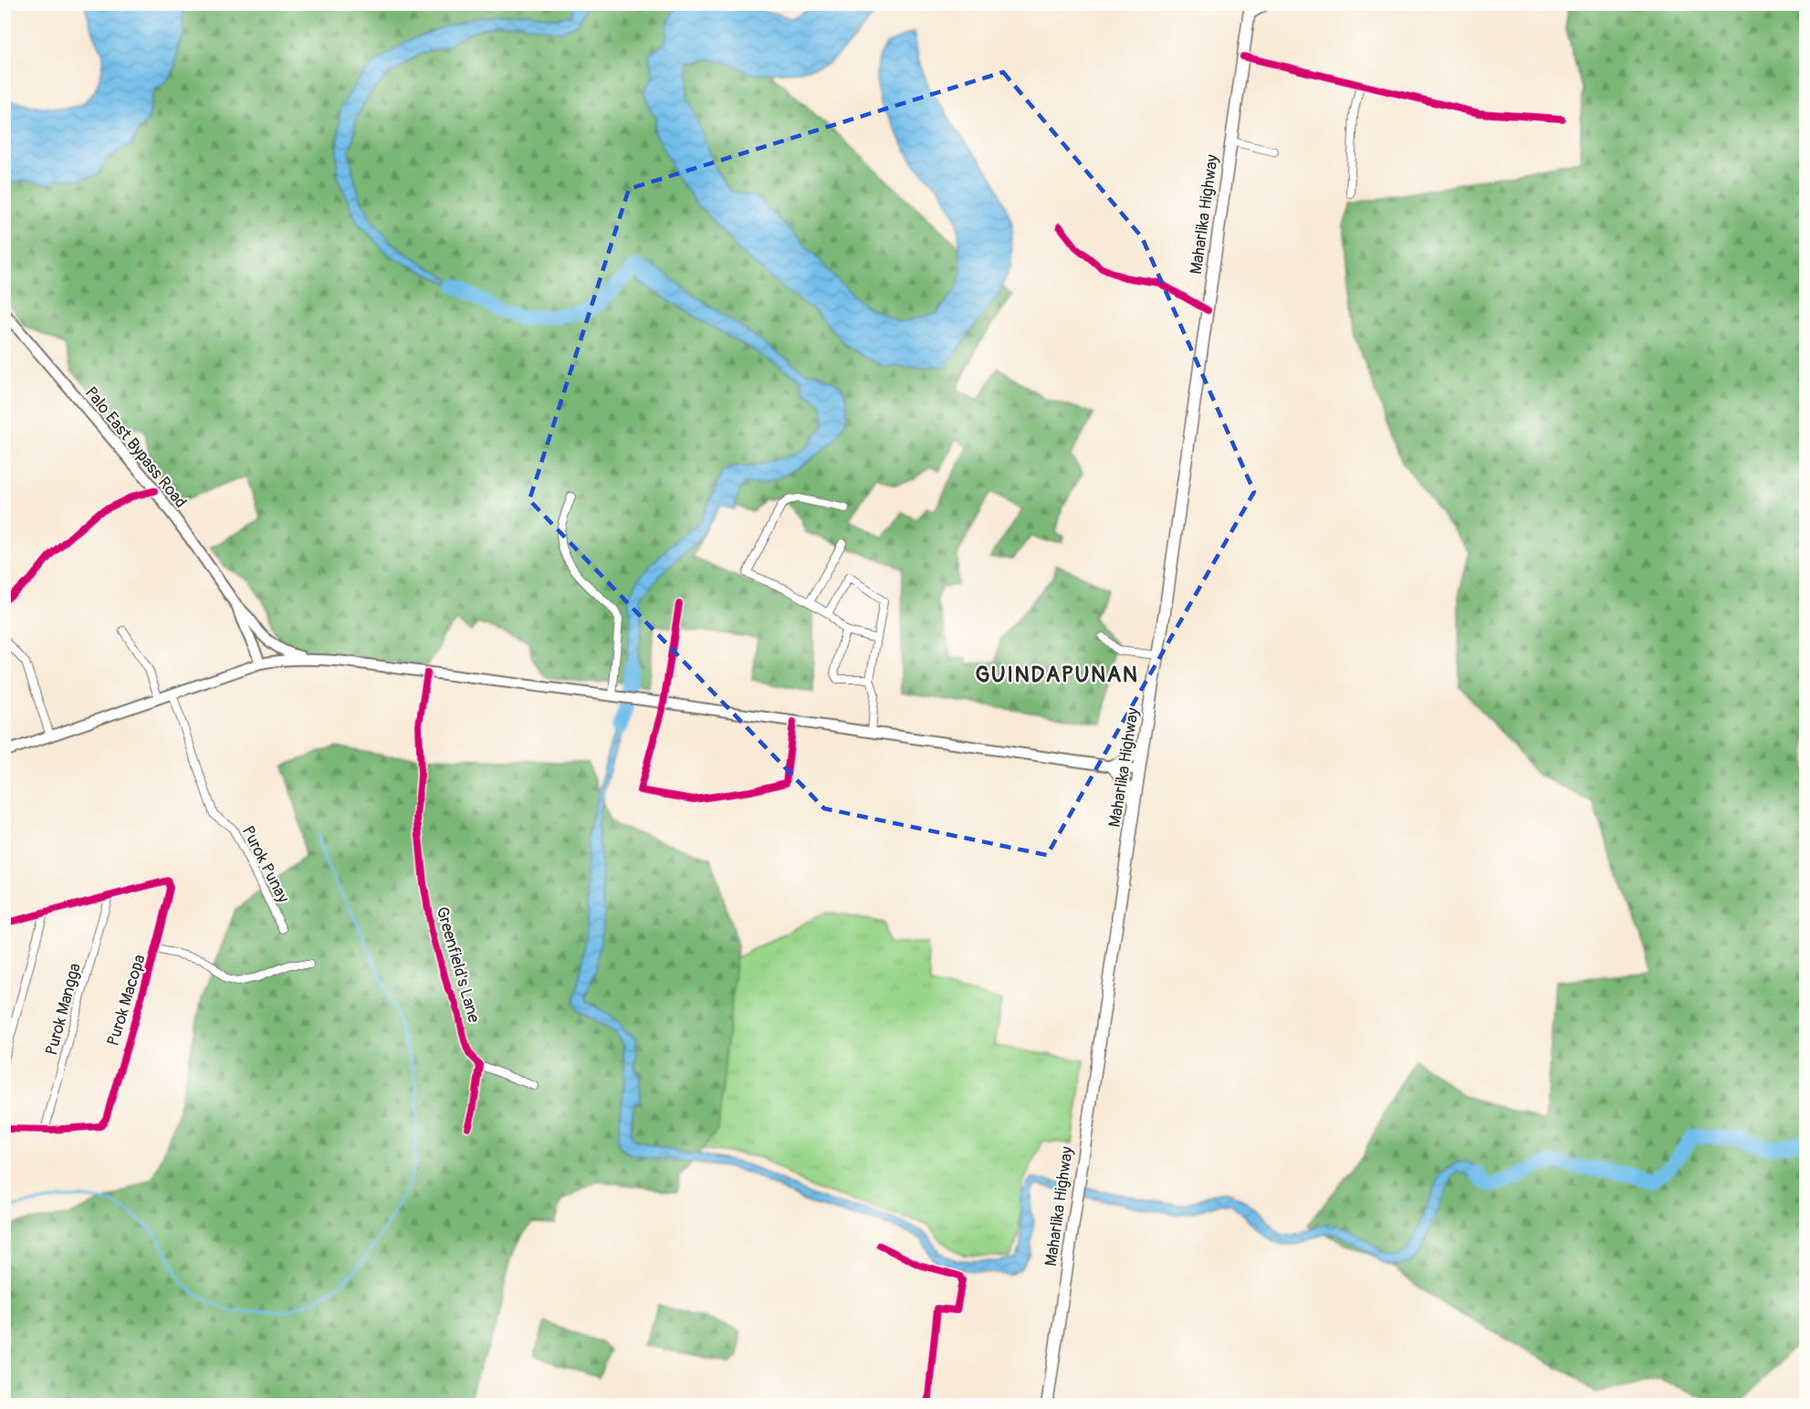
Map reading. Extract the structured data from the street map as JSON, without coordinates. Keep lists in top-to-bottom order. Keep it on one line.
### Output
{"streets":{"highway":["Maharlika Highway"],"main road":["Palo East Bypass Road"],"street":["Purok Punay","Greenfield's Lane","Purok Macopa","Purok Mangga"]},"crossings":[["Purok Macopa","Purok Mangga"]],"districts":["GUINDAPUNAN"]}
